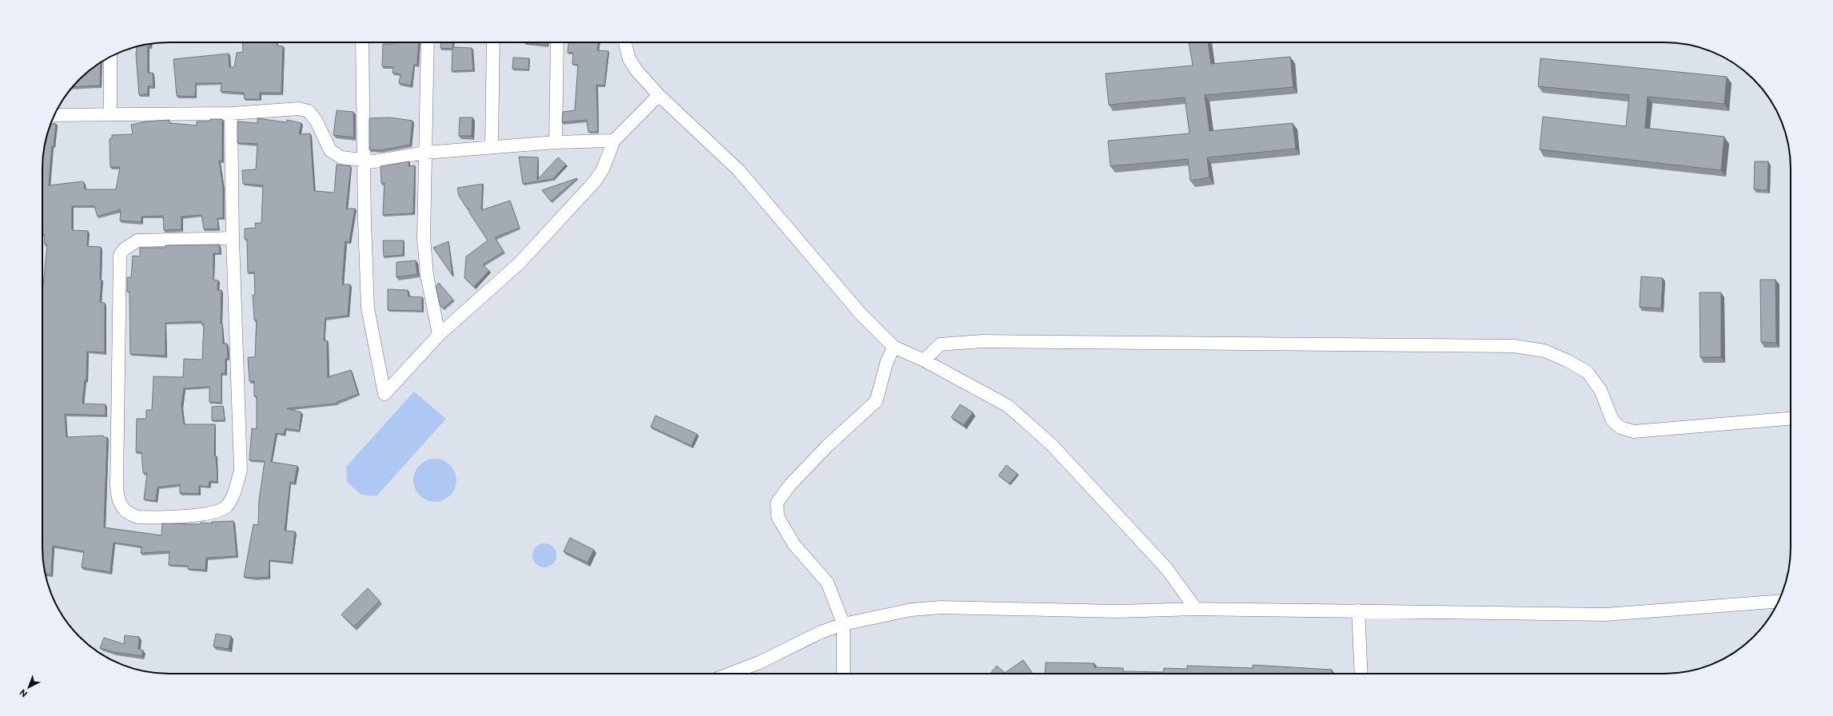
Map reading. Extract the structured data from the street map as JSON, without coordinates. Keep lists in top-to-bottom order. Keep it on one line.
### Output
{"north":"bottom left"}
